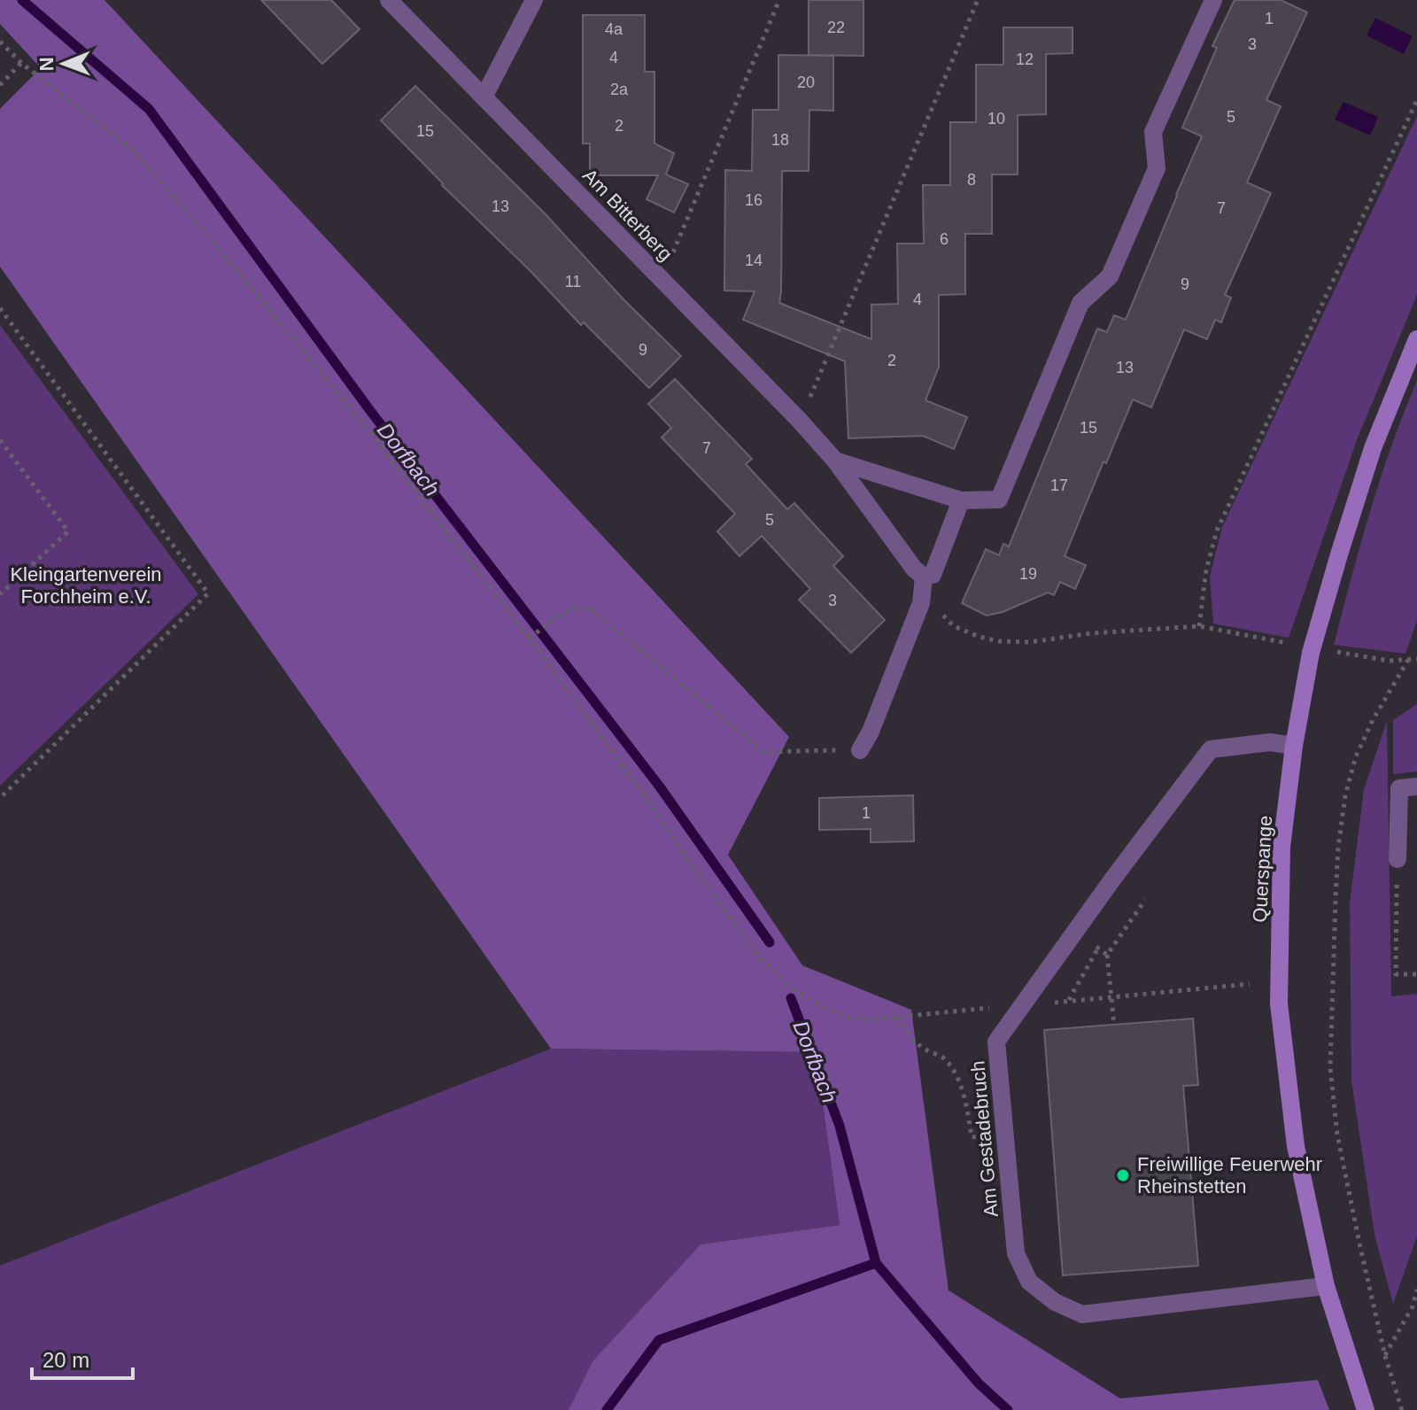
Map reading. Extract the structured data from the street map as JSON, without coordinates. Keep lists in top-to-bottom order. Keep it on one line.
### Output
{"streets":{"main road":["Querspange"],"street":["Am Bitterberg","Am Gestadebruch"]},"crossings":[["Querspange","Am Gestadebruch"]],"water":["Dorfbach"],"parks":["Kleingartenverein Forchheim e.V."],"places":["Freiwillige Feuerwehr Rheinstetten"],"house_numbers":["1","22","4a","3","4","12","20","2a","5","10","2","15","18","8","16","13","7","6","14","11","9","4","9","2","13","15","7","17","5","19","3","1"],"scale_bar":"20 m","north":"left"}
